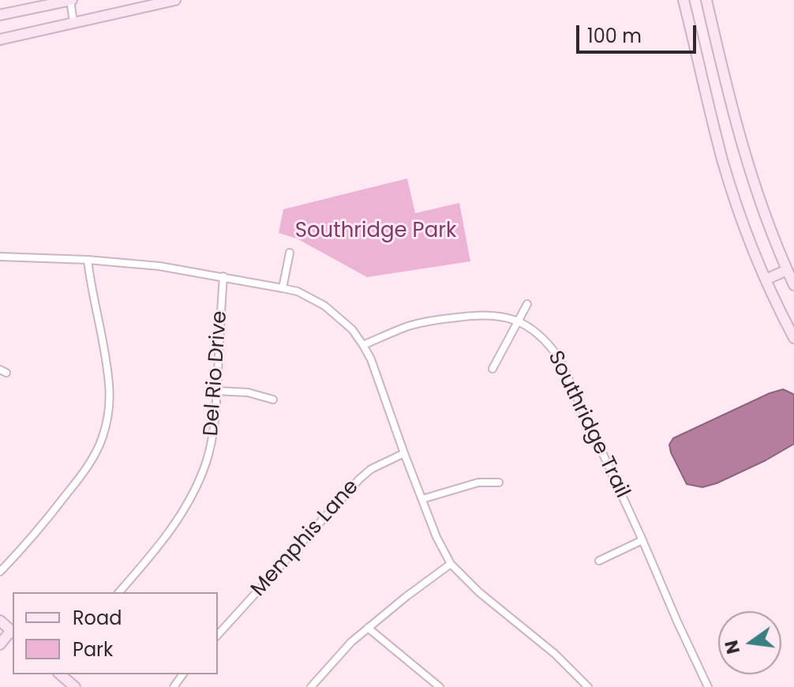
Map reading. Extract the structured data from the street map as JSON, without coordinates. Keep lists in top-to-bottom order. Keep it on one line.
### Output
{"streets":{"street":["Del Rio Drive","Southridge Trail","Memphis Lane"]},"parks":["Southridge Park"],"legend":["Road","Park"],"scale_bar":"100 m","north":"left"}
